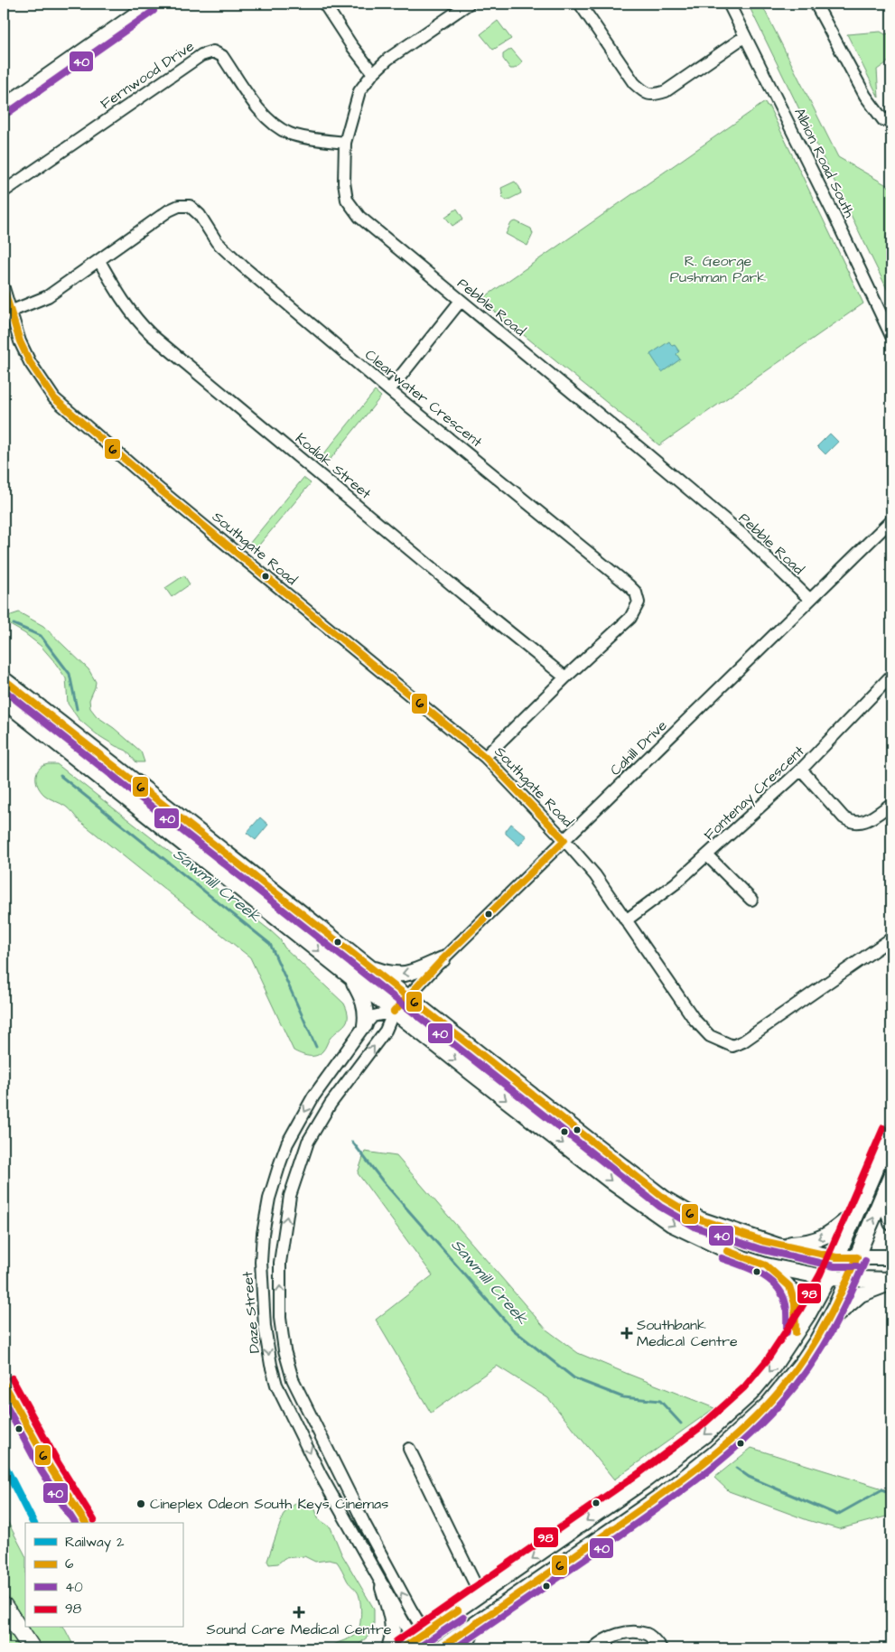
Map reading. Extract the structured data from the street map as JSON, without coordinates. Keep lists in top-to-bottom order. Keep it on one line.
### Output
{"streets":{"street":["Fernwood Drive","Albion Road South","Pebble Road","Clearwater Crescent","Kodiak Street","Southgate Road","Cahill Drive","Fontenay Crescent","Daze Street"]},"crossings":[["Fernwood Drive","Pebble Road"],["Pebble Road","Cahill Drive"],["Clearwater Crescent","Kodiak Street"],["Clearwater Crescent","Southgate Road"],["Southgate Road","Cahill Drive"],["Southgate Road","Fontenay Crescent"],["Cahill Drive","Daze Street"]],"water":["Sawmill Creek"],"parks":["R. George Pushman Park"],"places":{"health":["Southbank Medical Centre","Sound Care Medical Centre"],"other":["Cineplex Odeon South Keys Cinemas"]},"lines":["transit line 40","transit line 6","transit line 98","rail line 2"],"legend":["Railway 2","6","40","98"]}
